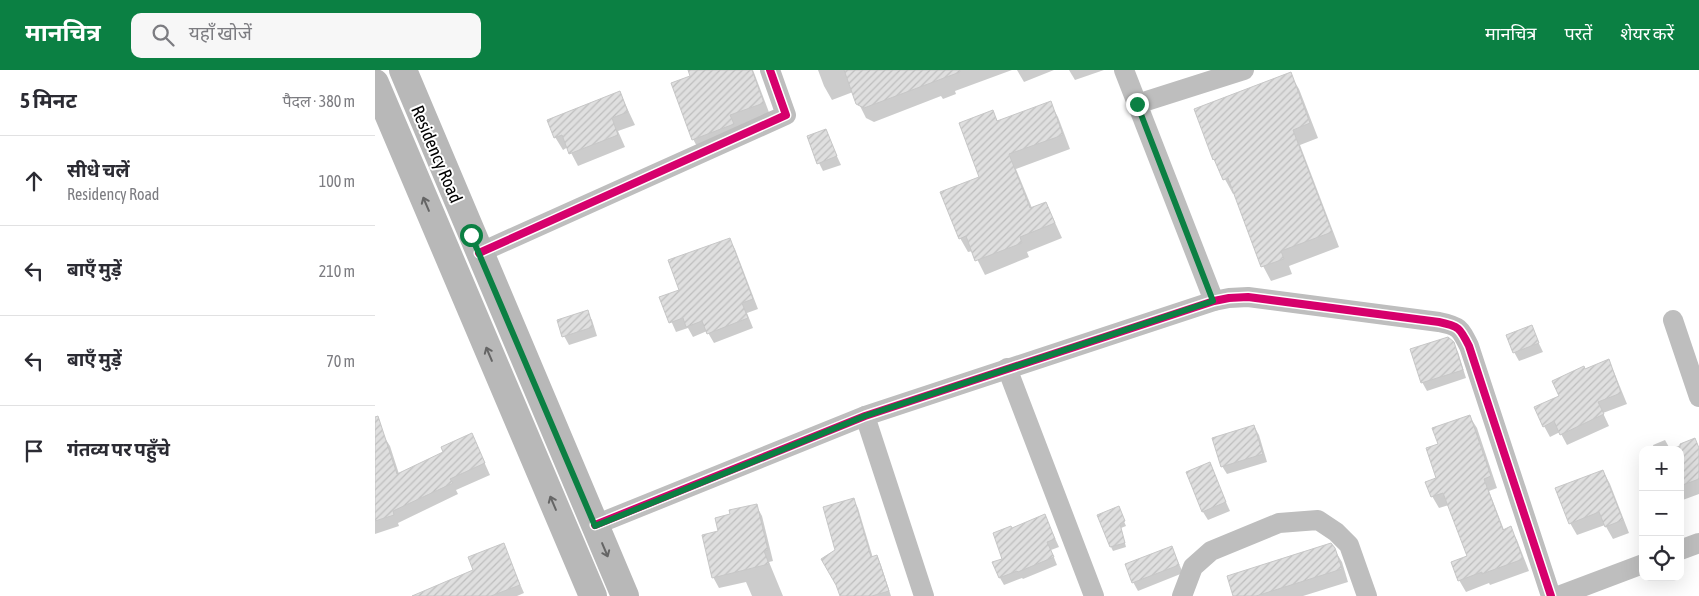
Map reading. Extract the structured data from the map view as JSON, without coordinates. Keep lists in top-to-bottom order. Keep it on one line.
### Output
{"streets":{"main road":["Residency Road"]},"page":{"header":"मानचित्र","search":"यहाँ खोजें","nav":["मानचित्र","परतें","शेयर करें"],"heading":["5 मिनट","पैदल · 380 m"],"list":[["सीधे चलें","Residency Road","100 m"],["बाएँ मुड़ें","210 m"],["बाएँ मुड़ें","70 m"],"गंतव्य पर पहुँचे"],"map_buttons":["+","−"]}}
